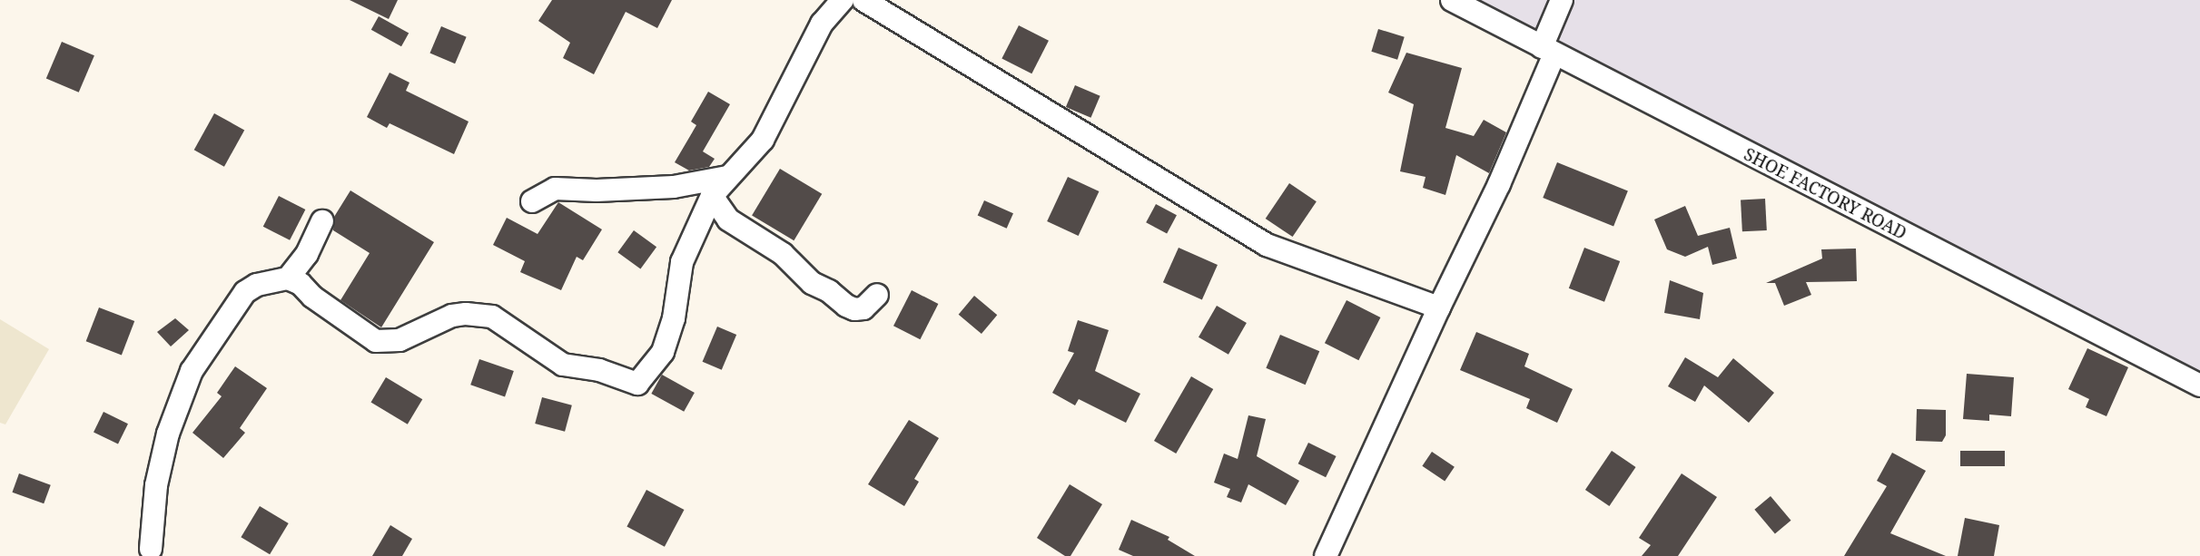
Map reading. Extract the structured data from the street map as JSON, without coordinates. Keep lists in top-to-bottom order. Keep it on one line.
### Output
{"streets":{"street":["SHOE FACTORY ROAD"]}}
